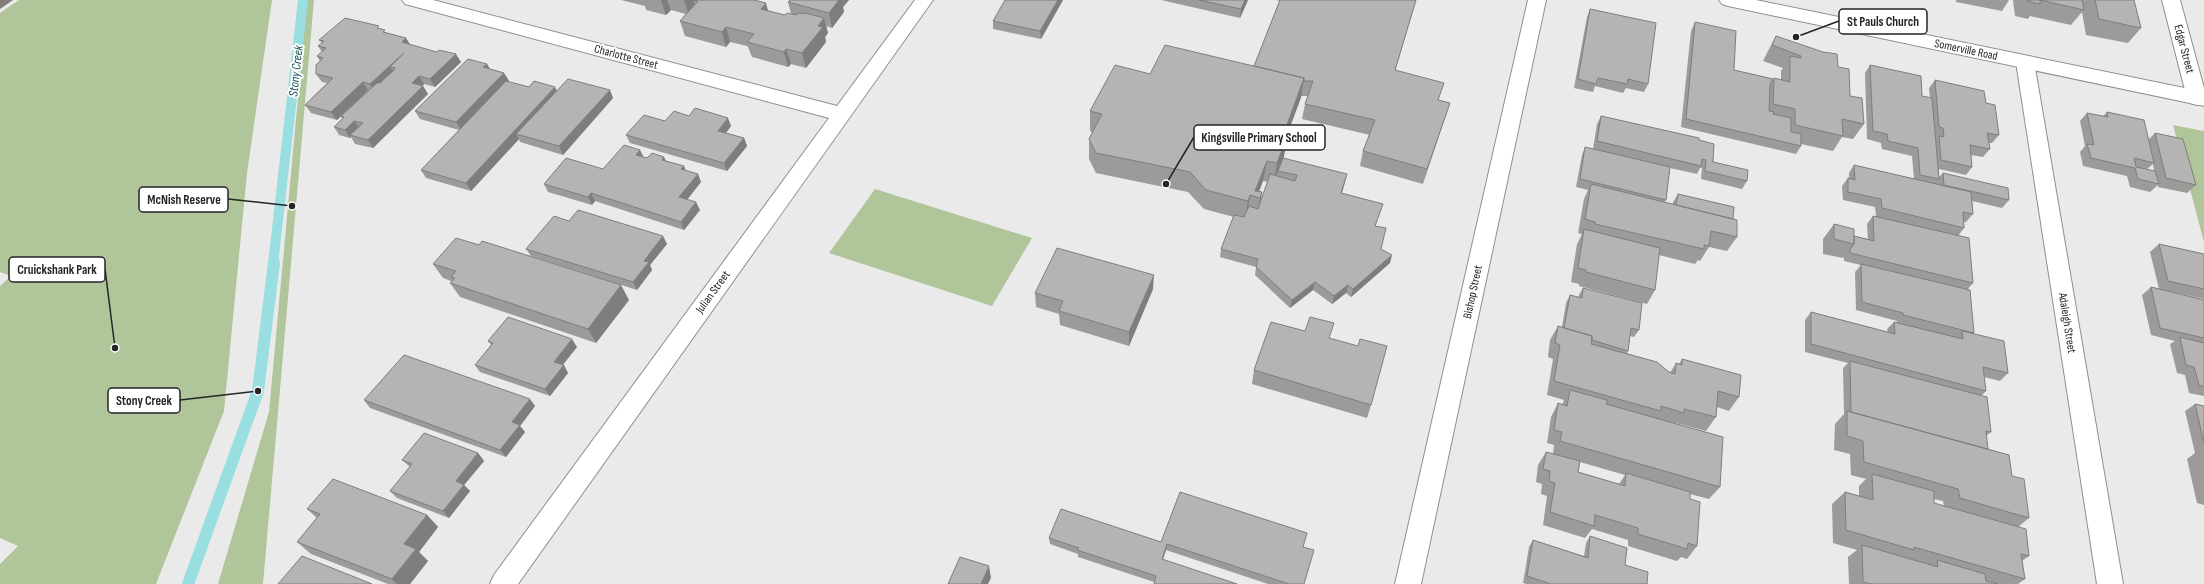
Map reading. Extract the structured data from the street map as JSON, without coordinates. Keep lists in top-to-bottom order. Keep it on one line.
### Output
{"streets":{"street":["Edgar Street","Somerville Road","Charlotte Street","Julian Street","Bishop Street","Adaleigh Street"]},"crossings":[["Edgar Street","Somerville Road"],["Somerville Road","Adaleigh Street"],["Charlotte Street","Julian Street"]],"water":["Stony Creek"],"places":["St Pauls Church","Kingsville Primary School","McNish Reserve","Cruickshank Park","Stony Creek"]}
